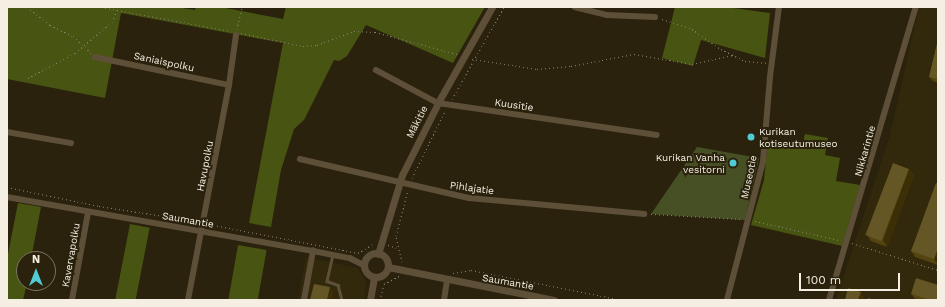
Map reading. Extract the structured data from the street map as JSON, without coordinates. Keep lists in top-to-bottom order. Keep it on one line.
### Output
{"streets":{"street":["Saniaispolku","Kuusitie","Mäkitie","Nikkarintie","Havupolku","Museotie","Pihlajatie","Saumantie","Kavervapolku"]},"crossings":[["Saniaispolku","Havupolku"],["Kuusitie","Mäkitie"],["Mäkitie","Pihlajatie"],["Mäkitie","Saumantie"],["Havupolku","Saumantie"],["Saumantie","Kavervapolku"]],"places":["Kurikan kotiseutumuseo","Kurikan Vanha vesitorni"],"scale_bar":"100 m","north":"top"}
